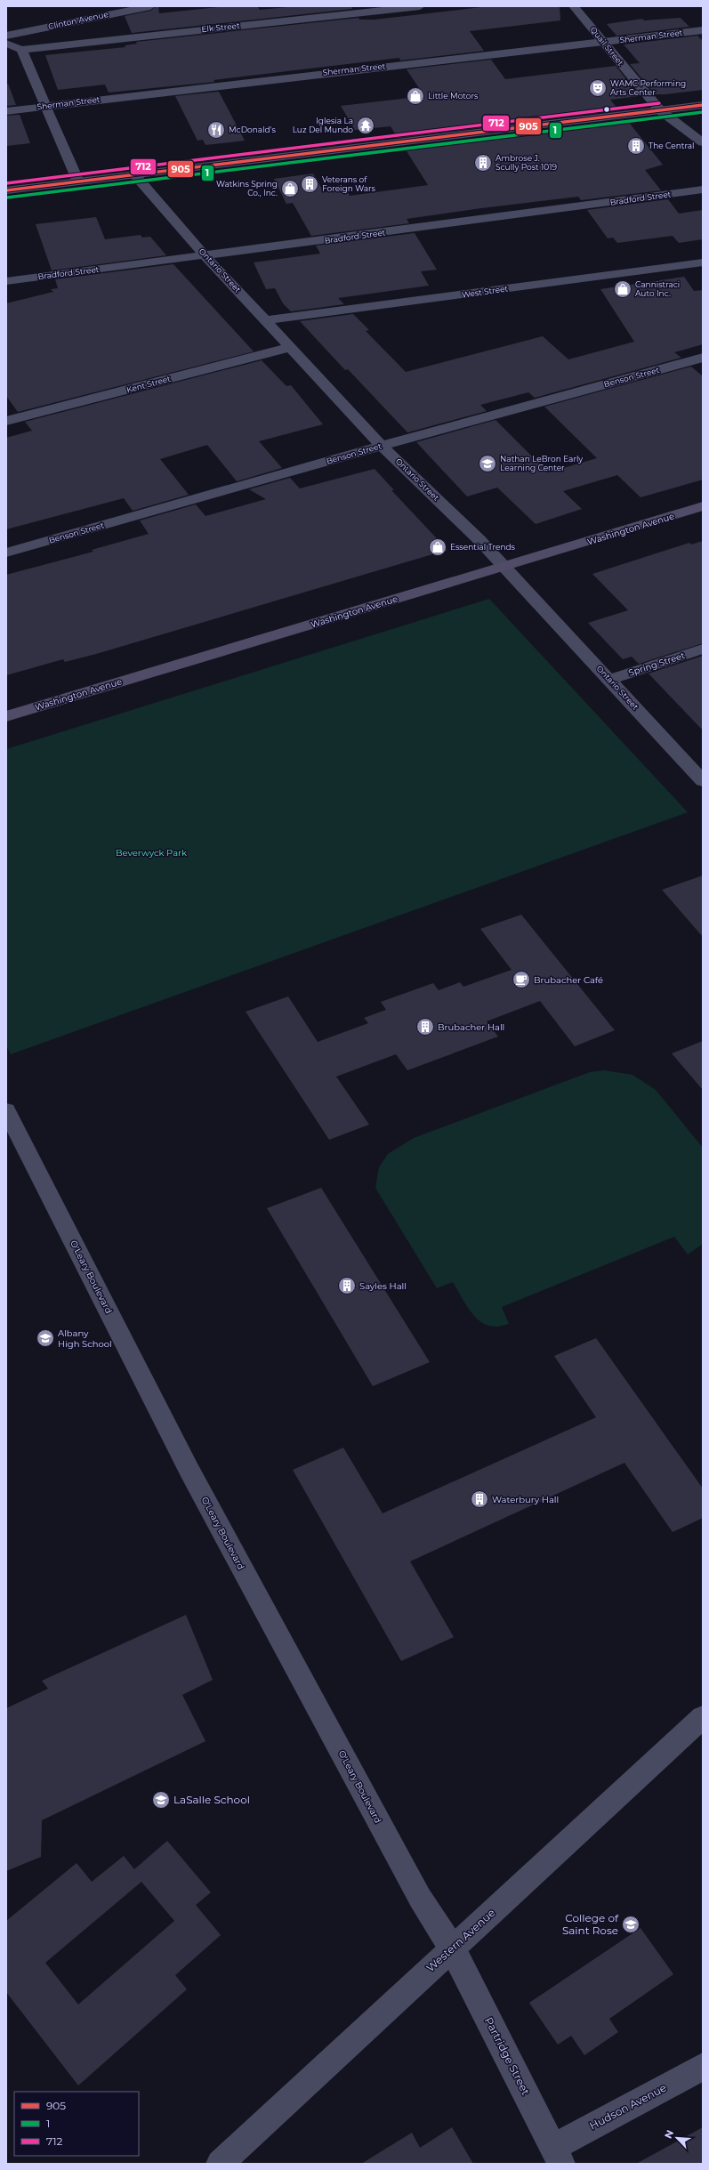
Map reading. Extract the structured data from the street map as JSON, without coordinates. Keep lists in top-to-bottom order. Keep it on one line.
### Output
{"streets":{"main road":["Washington Avenue"],"street":["Clinton Avenue","Elk Street","Sherman Street","Quail Street","Bradford Street","Ontario Street","West Street","Benson Street","Kent Street","Spring Street","O'Leary Boulevard","Western Avenue","Partridge Street","Hudson Avenue"]},"crossings":[["Sherman Street","Quail Street"],["Bradford Street","Ontario Street"],["Ontario Street","West Street"],["Ontario Street","Benson Street"],["Ontario Street","Kent Street"],["Ontario Street","Washington Avenue"],["Ontario Street","Spring Street"],["O'Leary Boulevard","Western Avenue"],["O'Leary Boulevard","Partridge Street"],["Western Avenue","Partridge Street"],["Partridge Street","Hudson Avenue"]],"parks":["Beverwyck Park"],"places":{"theatre":["WAMC Performing Arts Center"],"shop":["Little Motors","Watkins Spring Co., Inc.","Cannistraci Auto Inc.","Essential Trends"],"temple":["Iglesia La Luz Del Mundo"],"restaurant":["McDonald's"],"building":["The Central","Ambrose J. Scully Post 1019","Veterans of Foreign Wars","Brubacher Hall","Sayles Hall","Waterbury Hall"],"school or university":["Nathan LeBron Early Learning Center","Albany High School","LaSalle School","College of Saint Rose"],"cafe":["Brubacher Café"]},"lines":["transit line 712","transit line 905","transit line 1"],"legend":["905","1","712"],"north":"top left"}
